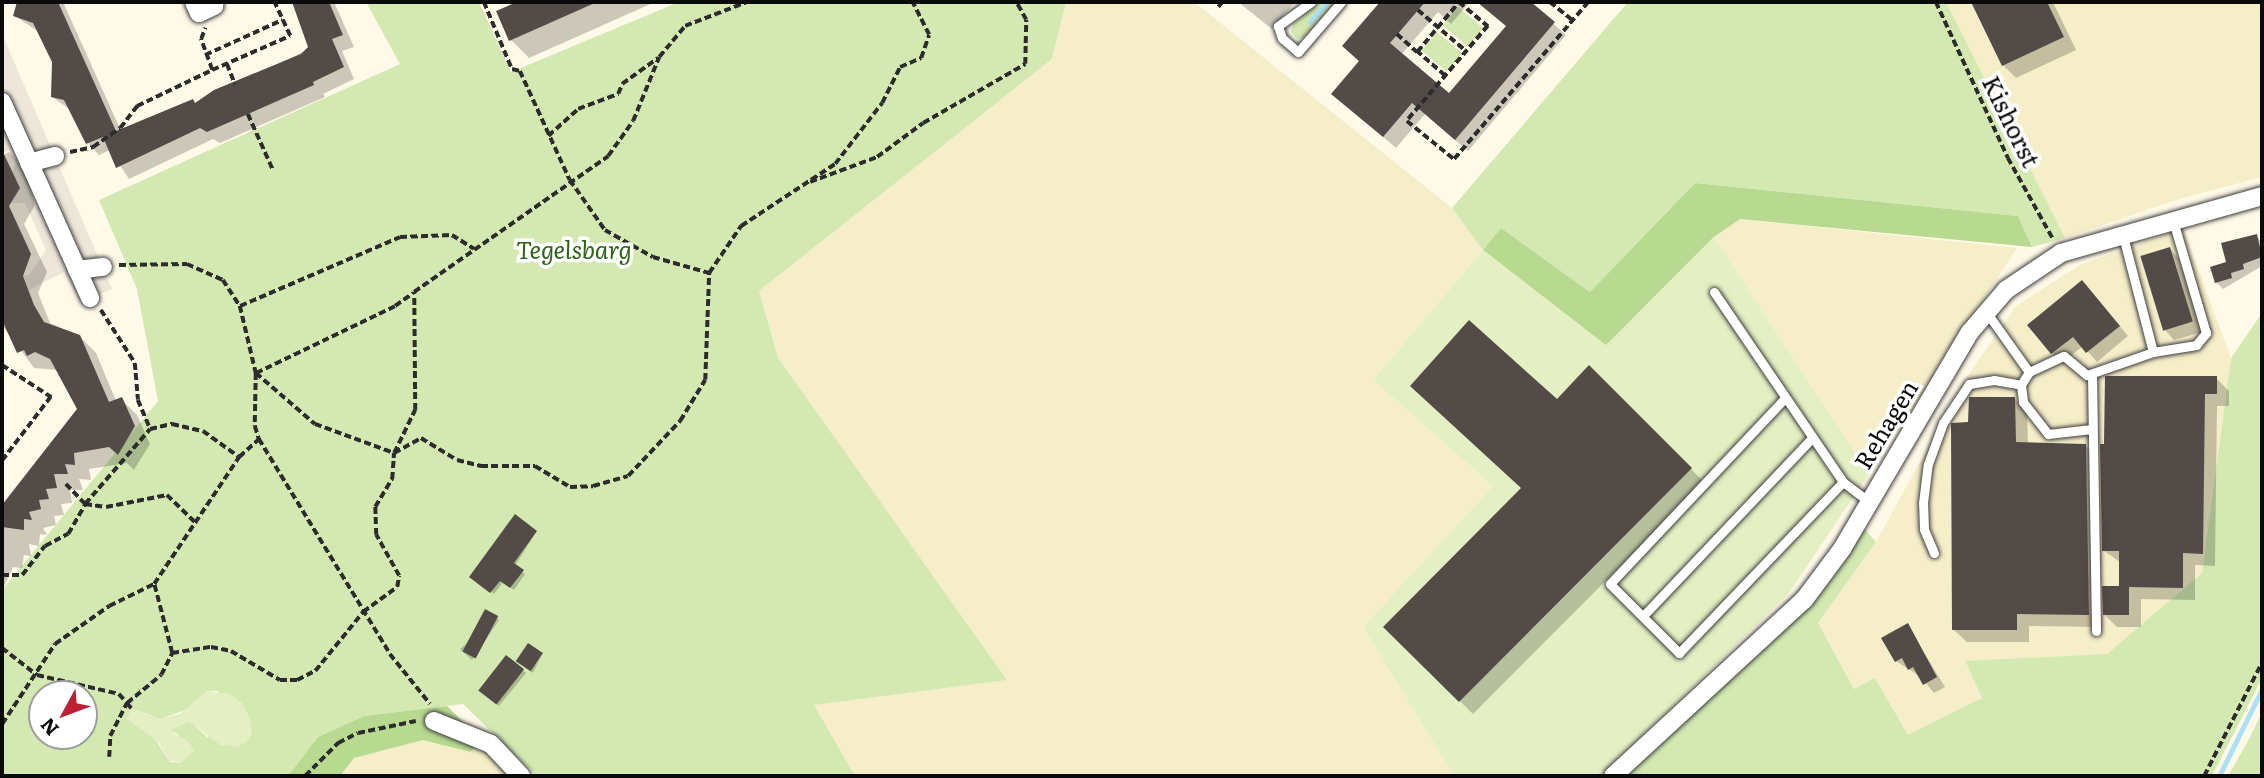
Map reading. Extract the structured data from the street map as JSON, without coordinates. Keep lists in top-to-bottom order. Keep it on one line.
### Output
{"streets":{"street":["Rehagen"],"path":["Kishorst"]},"crossings":[["Kishorst","Rehagen"]],"parks":["Tegelsbarg"],"north":"bottom left"}
